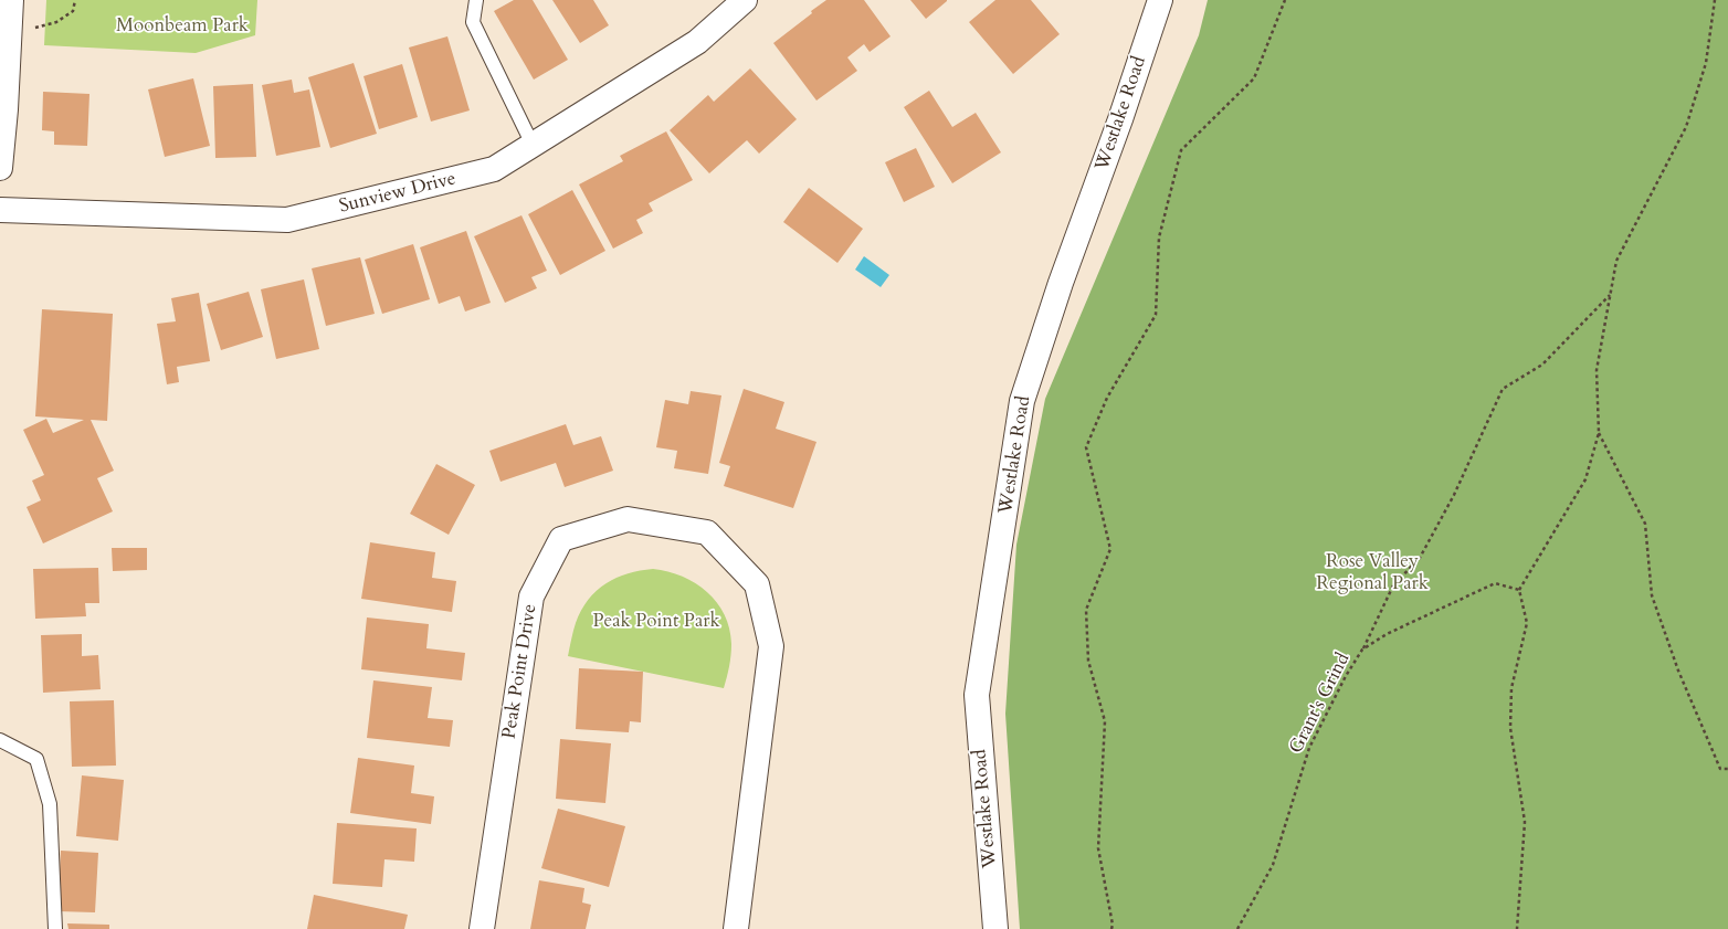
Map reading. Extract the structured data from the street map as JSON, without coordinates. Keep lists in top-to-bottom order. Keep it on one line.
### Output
{"streets":{"street":["Westlake Road","Sunview Drive","Peak Point Drive"],"path":["Grant's Grind"]},"parks":["Moonbeam Park","Rose Valley Regional Park","Peak Point Park"]}
